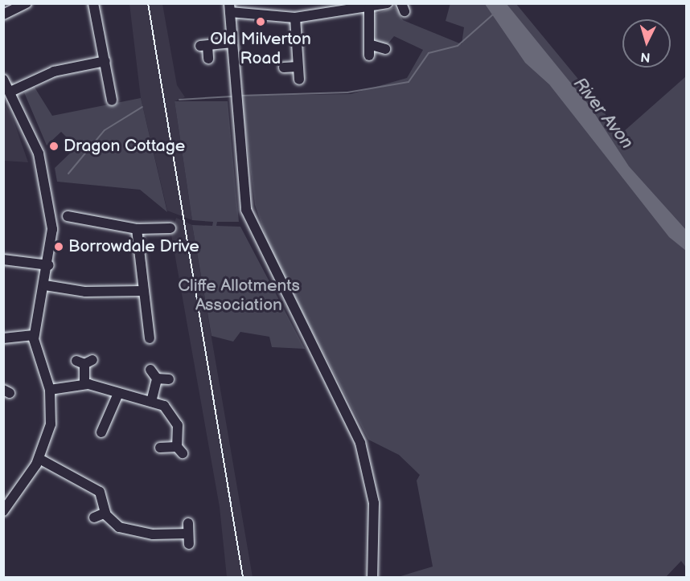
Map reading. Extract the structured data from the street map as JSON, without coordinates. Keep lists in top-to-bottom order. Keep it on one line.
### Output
{"water":["River Avon"],"parks":["Cliffe Allotments Association"],"places":["Old Milverton Road","Dragon Cottage","Borrowdale Drive"],"north":"bottom"}
